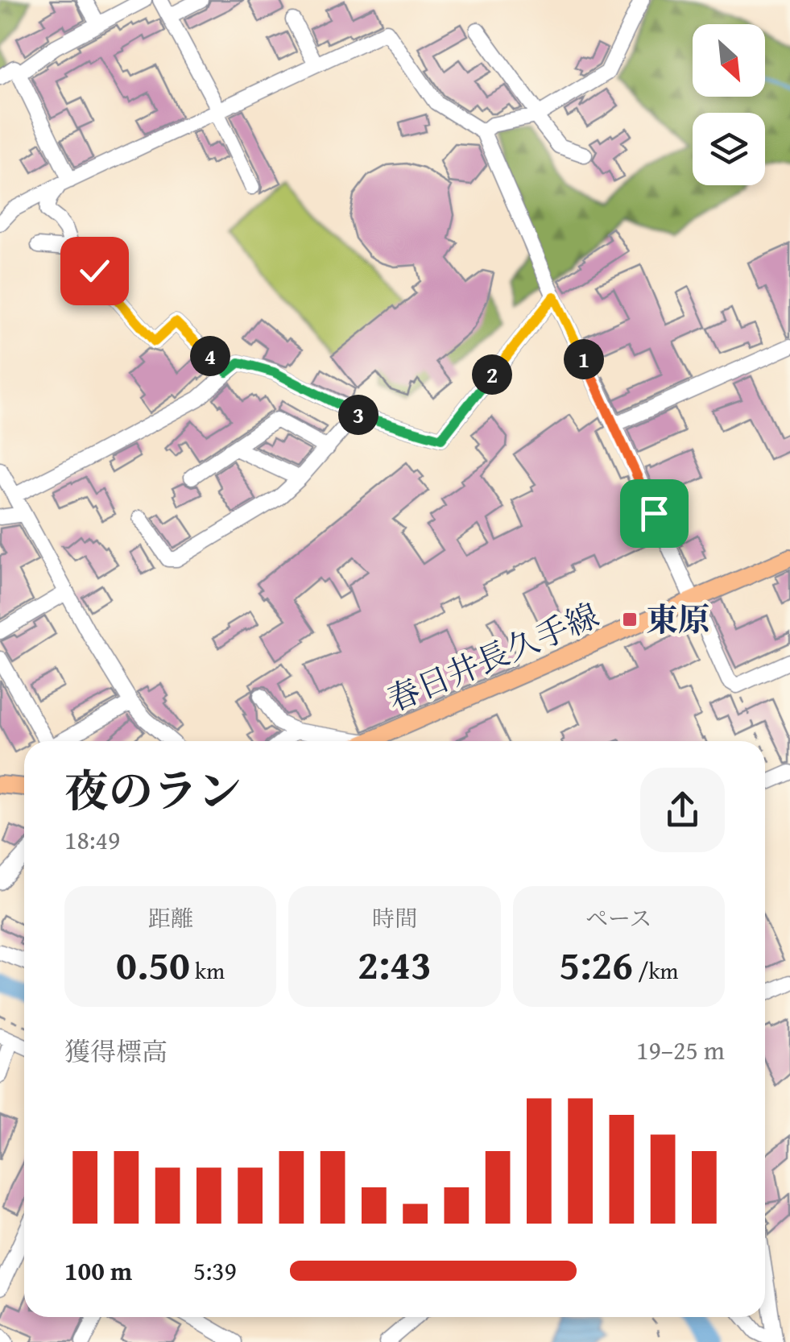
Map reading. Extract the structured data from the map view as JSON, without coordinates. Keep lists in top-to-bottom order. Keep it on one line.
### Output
{"streets":{"main road":["春日井長久手線"]},"places":{"transit":["東原"]},"north":"bottom right","page":{"pins":["4","1","2","3"],"heading":["夜のラン","18:49"],"stats":[["距離","0.50 km"],["時間","2:43"],["ペース","5:26 /km"]],"chart":["獲得標高","19–25 m"],"list":[{"name":"100 m","note":"5:39"}]}}
